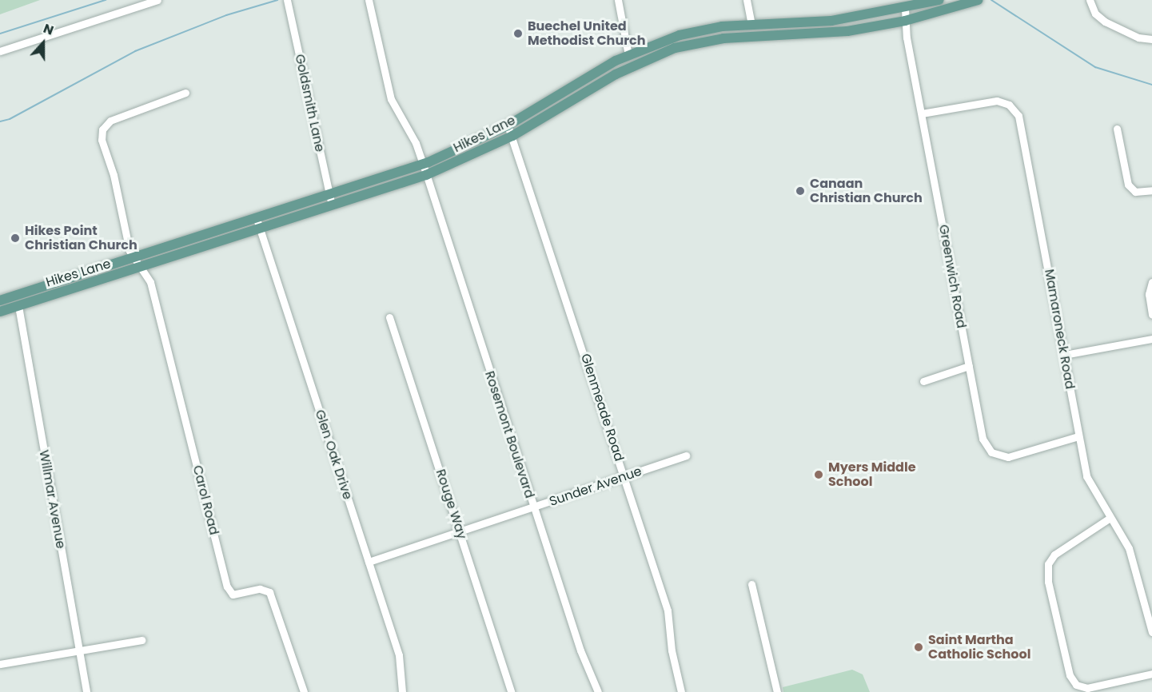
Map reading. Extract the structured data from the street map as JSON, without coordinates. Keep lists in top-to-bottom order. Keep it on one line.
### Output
{"streets":{"main road":["Hikes Lane"],"street":["Goldsmith Lane","Greenwich Road","Mamaroneck Road","Glenmeade Road","Rosemont Boulevard","Glen Oak Drive","Sunder Avenue","Willmar Avenue","Carol Road","Rouge Way"]},"crossings":[["Goldsmith Lane","Hikes Lane"],["Hikes Lane","Greenwich Road"],["Hikes Lane","Glenmeade Road"],["Hikes Lane","Rosemont Boulevard"],["Hikes Lane","Glen Oak Drive"],["Hikes Lane","Willmar Avenue"],["Hikes Lane","Carol Road"],["Greenwich Road","Mamaroneck Road"],["Glenmeade Road","Sunder Avenue"],["Rosemont Boulevard","Sunder Avenue"],["Glen Oak Drive","Sunder Avenue"],["Sunder Avenue","Rouge Way"]],"places":["Buechel United Methodist Church","Canaan Christian Church","Hikes Point Christian Church","Myers Middle School","Saint Martha Catholic School"],"north":"top"}
